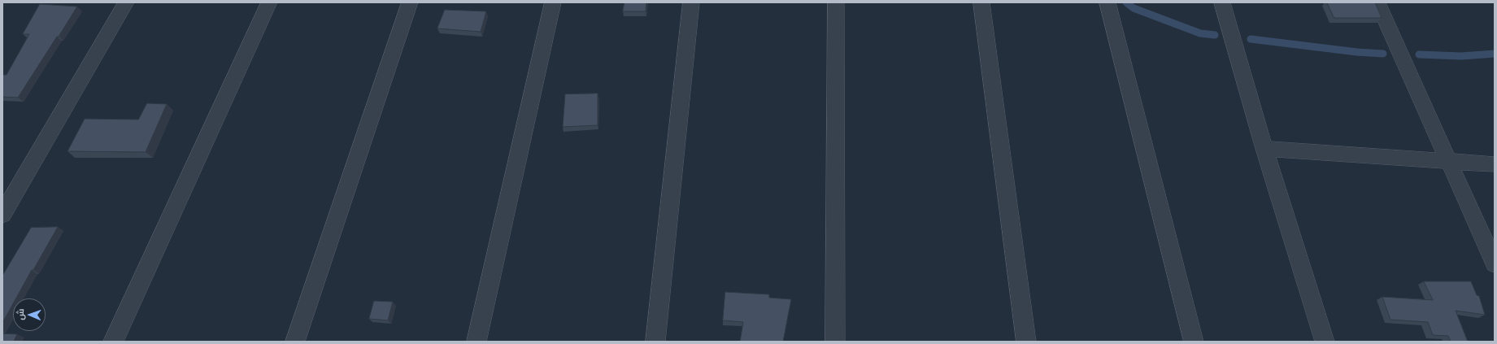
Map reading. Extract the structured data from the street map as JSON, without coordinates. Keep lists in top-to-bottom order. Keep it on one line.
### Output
{"north":"left"}
